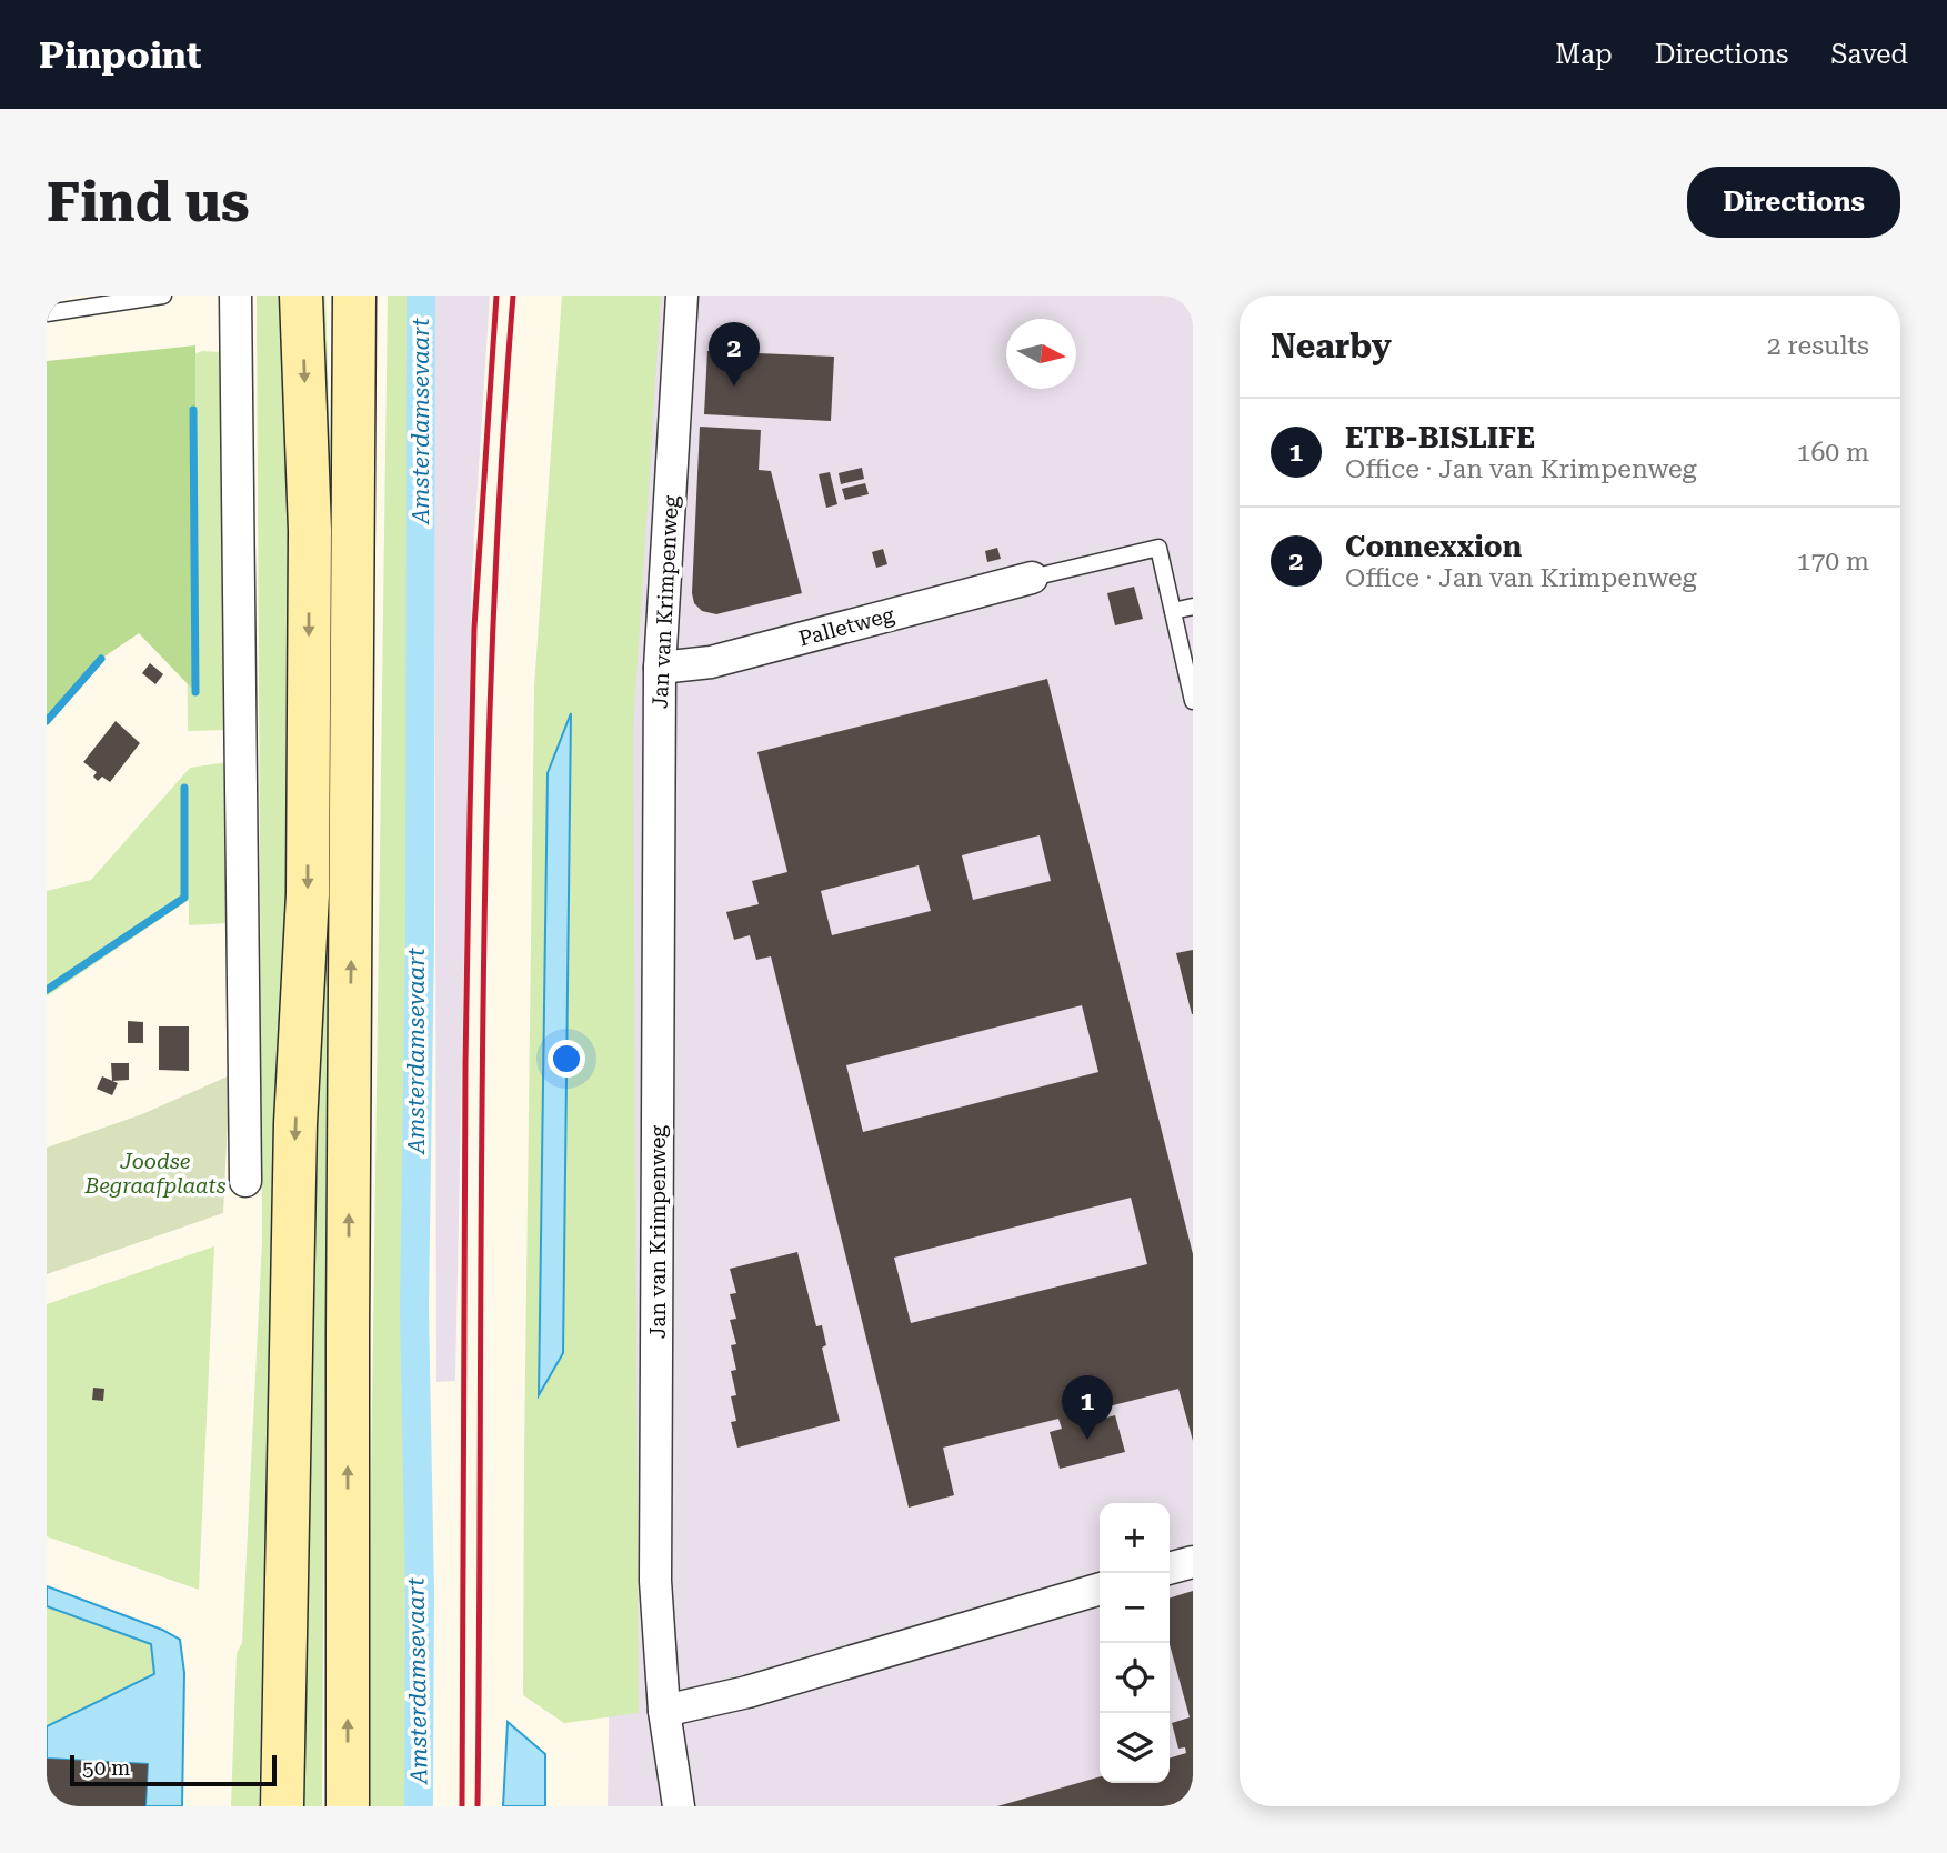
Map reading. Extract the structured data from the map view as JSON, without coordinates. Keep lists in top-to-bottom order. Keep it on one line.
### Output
{"streets":{"street":["Jan van Krimpenweg","Palletweg"]},"crossings":[["Jan van Krimpenweg","Palletweg"]],"water":["Amsterdamsevaart"],"parks":["Joodse Begraafplaats"],"scale_bar":"50 m","north":"right","page":{"header":"Pinpoint","nav":["Map","Directions","Saved"],"buttons":"Directions","title":"Find us","heading":["Nearby","2 results"],"pins":["2","1"],"list":[{"mark":"1","name":"ETB-BISLIFE","note":"Office · Jan van Krimpenweg","value":"160 m"},{"mark":"2","name":"Connexxion","note":"Office · Jan van Krimpenweg","value":"170 m"}],"map_buttons":["+","−"],"scale":"50 m"}}
